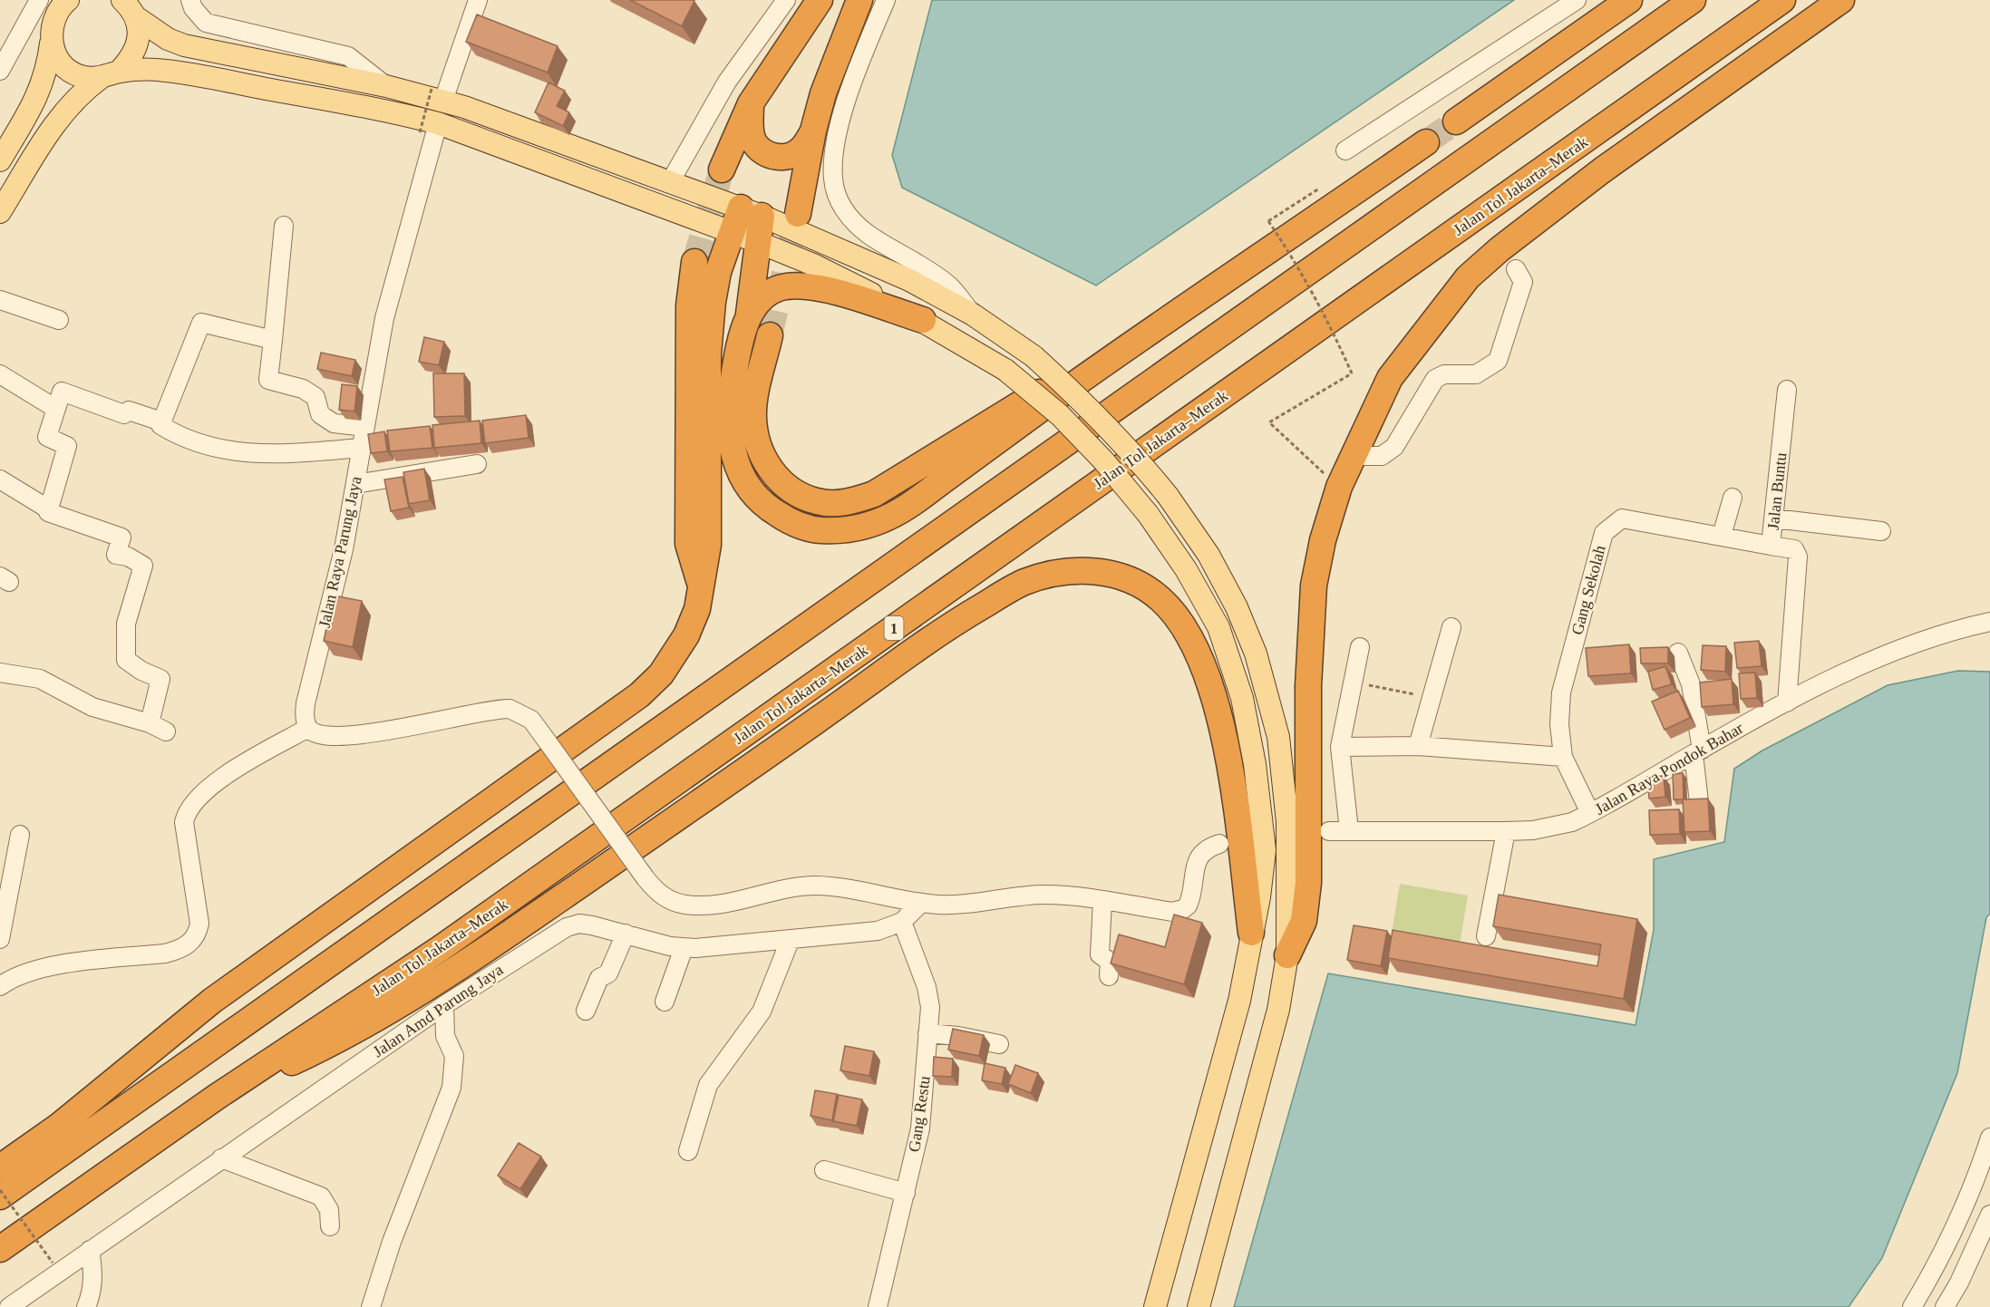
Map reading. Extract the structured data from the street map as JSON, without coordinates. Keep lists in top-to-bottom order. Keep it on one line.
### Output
{"streets":{"highway":["Jalan Tol Jakarta–Merak","1"],"street":["Jalan Buntu","Jalan Raya Parung Jaya","Gang Sekolah","Jalan Raya Pondok Bahar","Jalan Amd Parung Jaya","Gang Restu"]},"crossings":[["Jalan Buntu","Gang Sekolah"],["Jalan Buntu","Jalan Raya Pondok Bahar"],["Gang Sekolah","Jalan Raya Pondok Bahar"],["Jalan Amd Parung Jaya","Gang Restu"]]}
